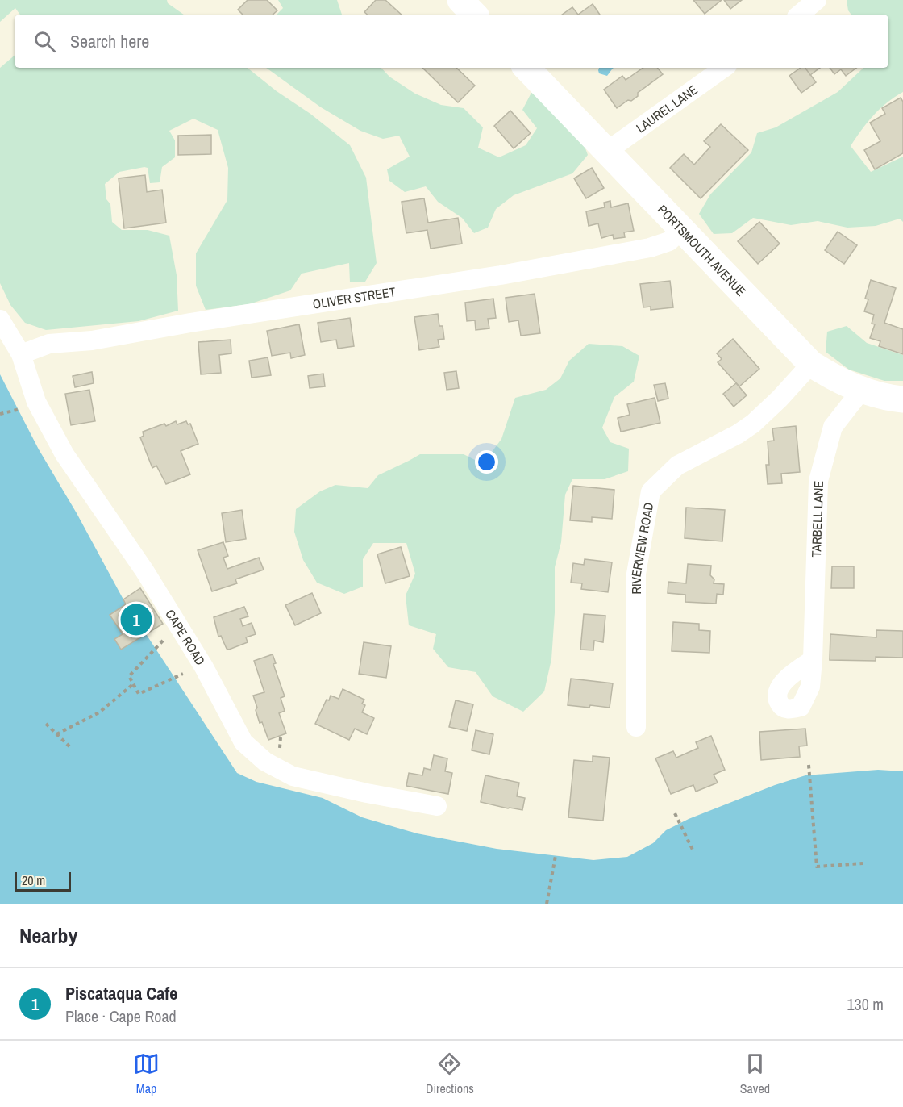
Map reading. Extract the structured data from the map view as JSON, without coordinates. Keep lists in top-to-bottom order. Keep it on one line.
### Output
{"streets":{"main road":["PORTSMOUTH AVENUE"],"street":["LAUREL LANE","OLIVER STREET","TARBELL LANE","RIVERVIEW ROAD","CAPE ROAD"]},"crossings":[["LAUREL LANE","PORTSMOUTH AVENUE"],["PORTSMOUTH AVENUE","OLIVER STREET"],["PORTSMOUTH AVENUE","TARBELL LANE"],["PORTSMOUTH AVENUE","RIVERVIEW ROAD"],["OLIVER STREET","CAPE ROAD"]],"scale_bar":"20 m","page":{"search":"Search here","pins":"1","scale":"20 m","heading":"Nearby","list":[{"mark":"1","name":"Piscataqua Cafe","note":"Place · Cape Road","value":"130 m"}],"nav":["Map","Directions","Saved"]}}
